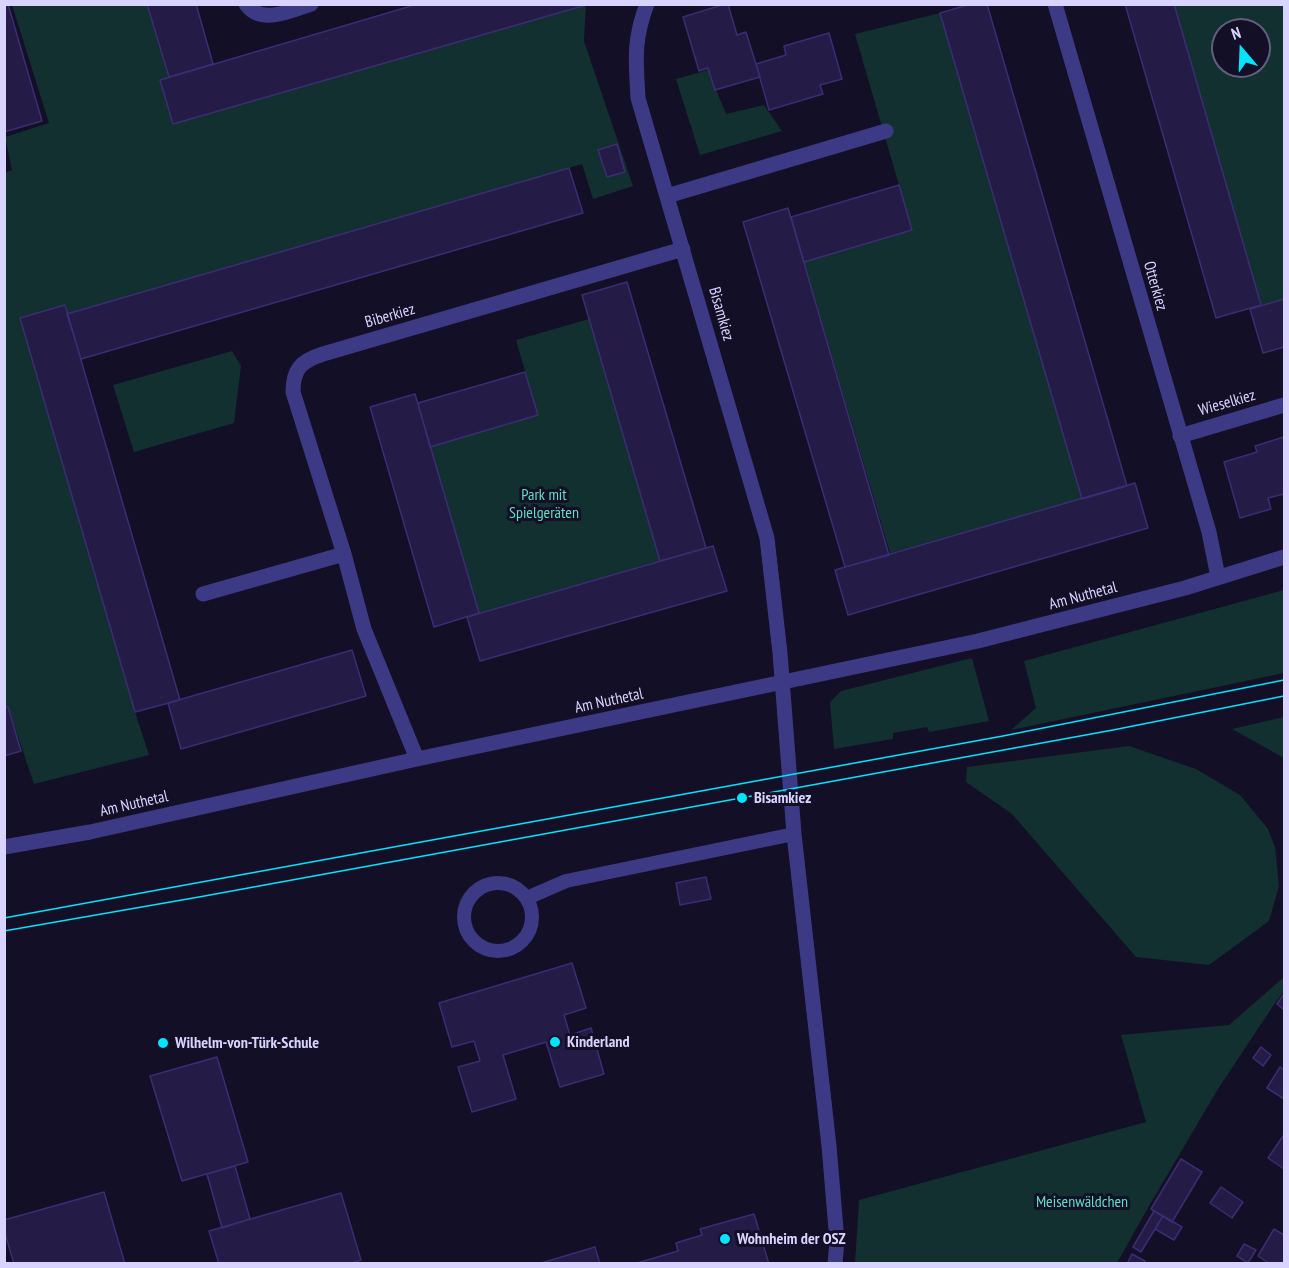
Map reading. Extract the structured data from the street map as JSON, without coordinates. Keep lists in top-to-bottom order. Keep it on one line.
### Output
{"streets":{"street":["Otterkiez","Bisamkiez","Biberkiez","Wieselkiez","Am Nuthetal"]},"crossings":[["Otterkiez","Wieselkiez"],["Otterkiez","Am Nuthetal"],["Bisamkiez","Biberkiez"],["Bisamkiez","Am Nuthetal"],["Biberkiez","Am Nuthetal"]],"parks":["Park mit Spielgeräten","Meisenwäldchen"],"places":["Bisamkiez","Kinderland","Wilhelm-von-Türk-Schule","Wohnheim der OSZ"],"north":"top"}
